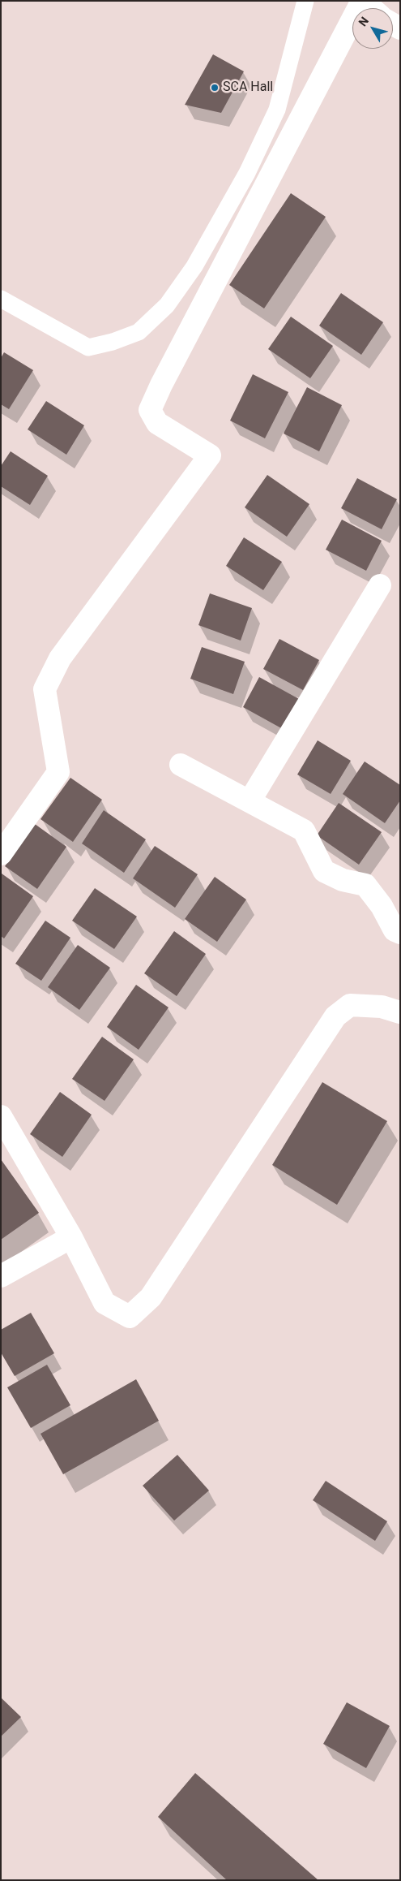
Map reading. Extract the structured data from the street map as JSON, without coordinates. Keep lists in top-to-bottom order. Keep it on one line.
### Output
{"places":["SCA Hall"],"north":"top left"}
